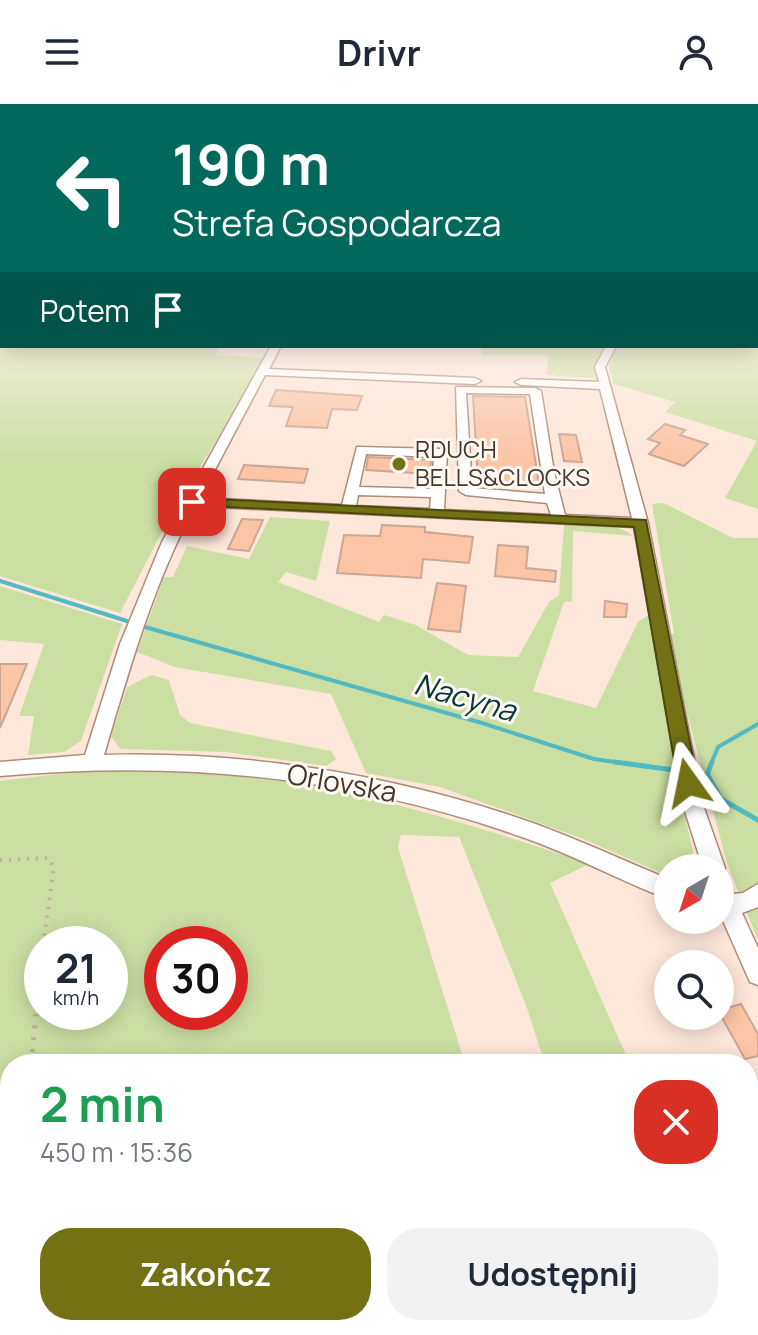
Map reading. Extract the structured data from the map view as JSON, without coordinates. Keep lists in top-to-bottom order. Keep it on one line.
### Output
{"streets":{"street":["Orlovska"]},"water":["Nacyna"],"places":["RDUCH BELLS&CLOCKS"],"north":"bottom left","page":{"header":"Drivr","turn":["190 m","Strefa Gospodarcza"],"then":"Potem","speed":"21 km/h","limit":"30","heading":["2 min","450 m · 15:36"],"buttons":["Zakończ","Udostępnij"]}}
